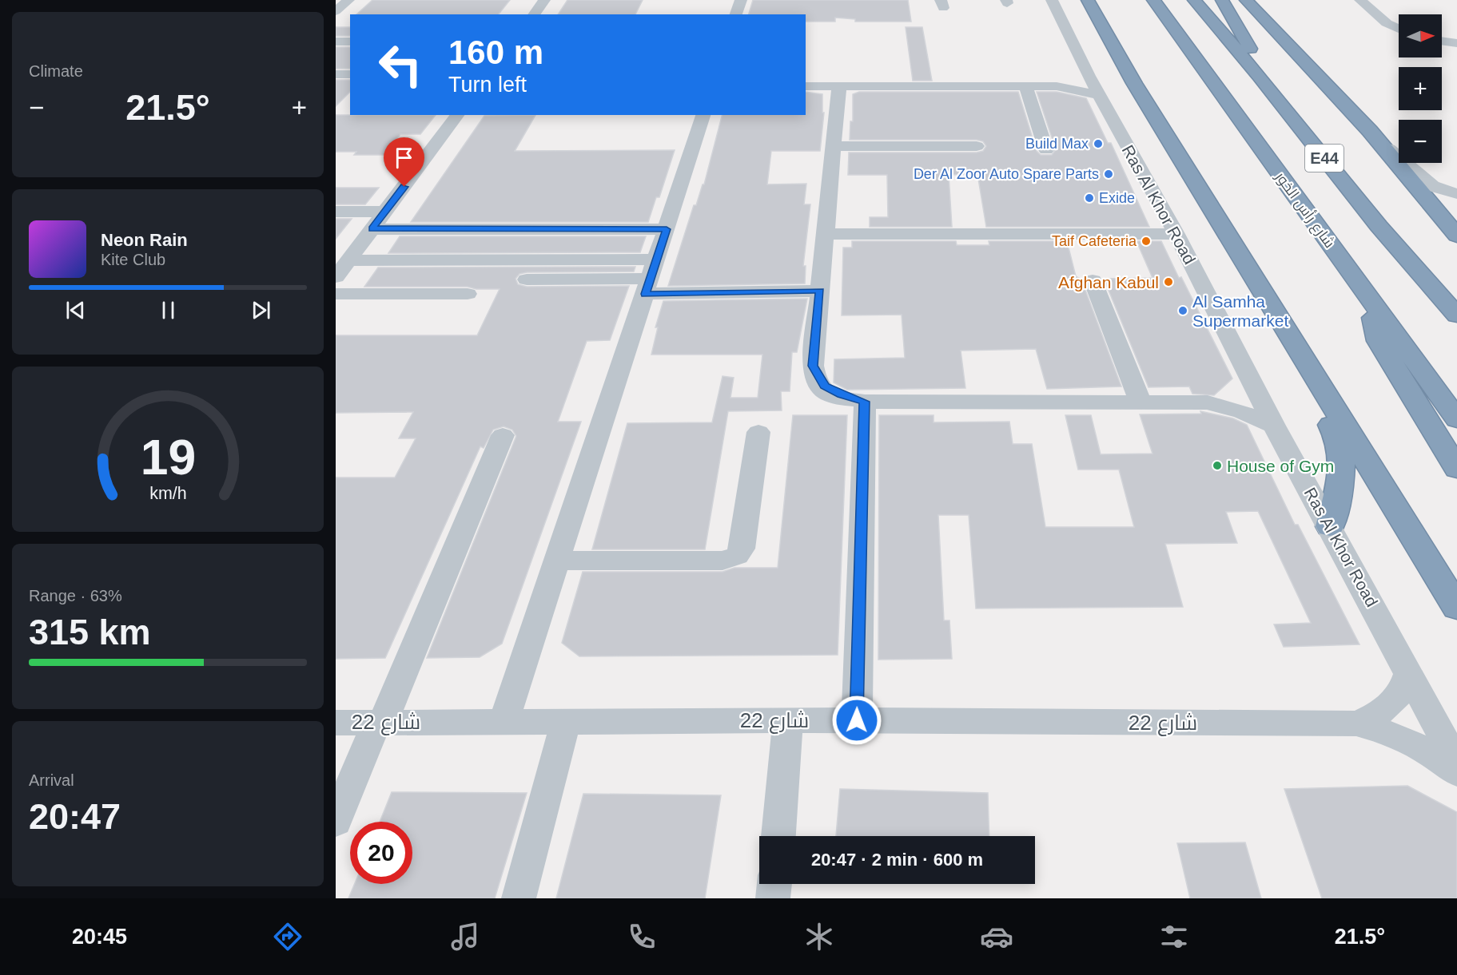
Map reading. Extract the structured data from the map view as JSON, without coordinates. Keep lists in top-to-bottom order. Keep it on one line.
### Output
{"streets":{"highway":["E44","شارع رأس الخور"],"street":["Ras Al Khor Road","شارع 22"]},"crossings":[["Ras Al Khor Road","شارع 22"]],"places":["Build Max","Der Al Zoor Auto Spare Parts","Exide","Taif Cafeteria","Afghan Kabul","Al Samha Supermarket","House of Gym"],"north":"right","page":{"tile":["Climate",["Range · 63%","315 km"],["Arrival","20:47"]],"map_buttons":["+","−"],"turn":["160 m","Turn left"],"heat":["−","21.5°","+"],"song":["Neon Rain","Kite Club"],"limit":"20","trip":"20:47 · 2 min · 600 m","tabs":["20:45","21.5°"],"gauge":["19","km/h"]}}
